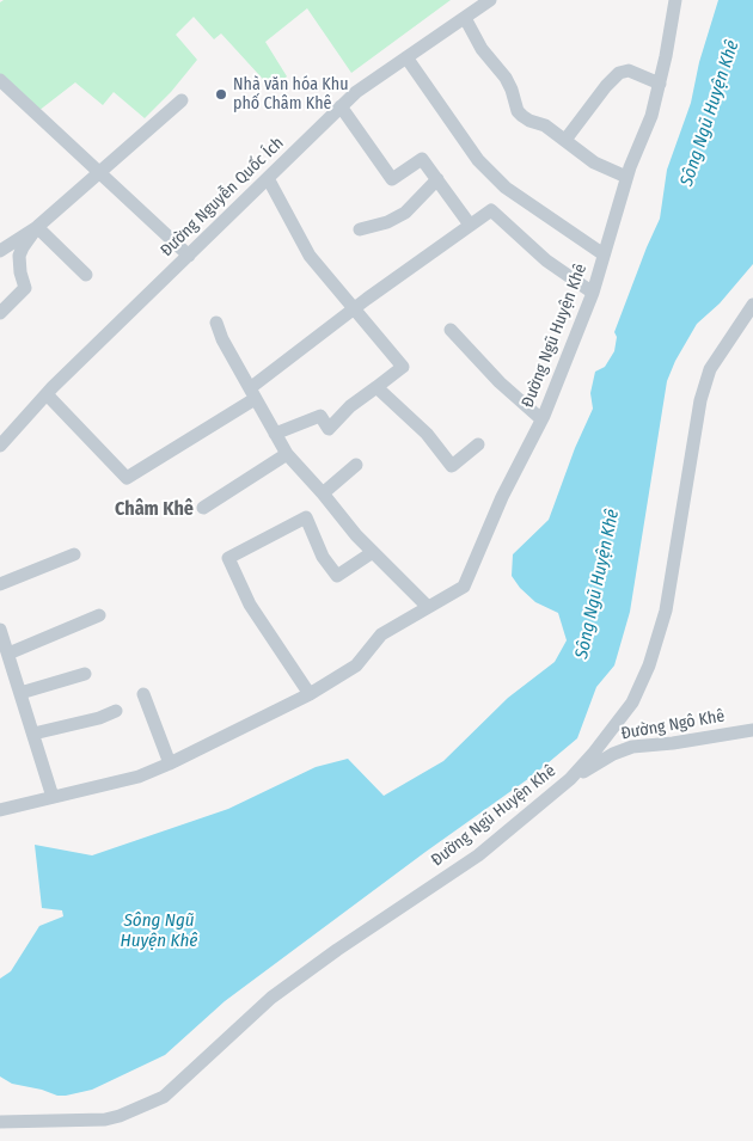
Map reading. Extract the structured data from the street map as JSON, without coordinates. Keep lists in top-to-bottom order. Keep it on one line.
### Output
{"streets":{"street":["Đường Nguyễn Quốc Ích","Đường Ngũ Huyện Khê","Đường Ngô Khê"]},"crossings":[["Đường Ngũ Huyện Khê","Đường Ngô Khê"]],"districts":["Châm Khê"],"water":["Sông Ngũ Huyện Khê"],"places":["Nhà văn hóa Khu phố Châm Khê"]}
